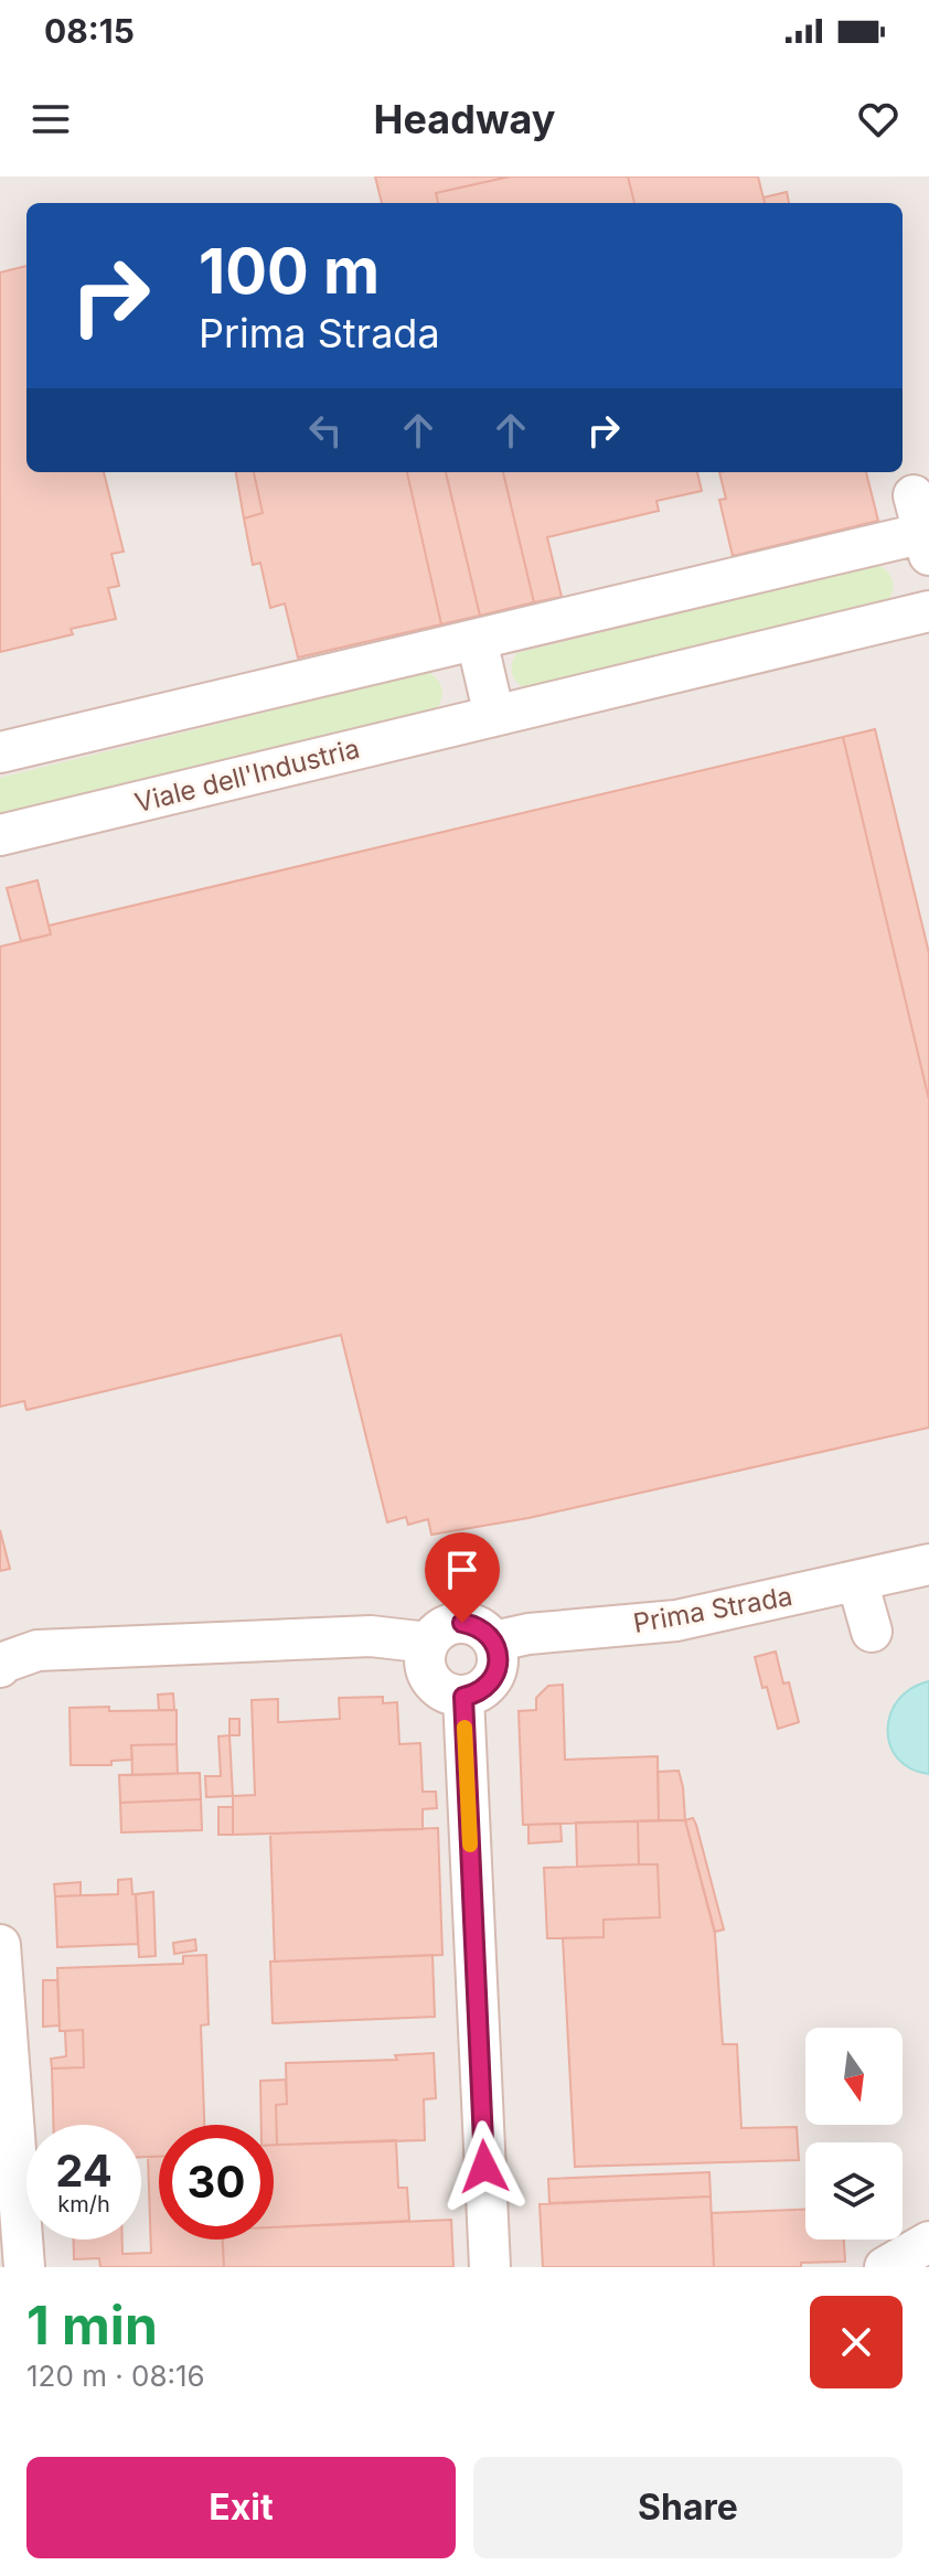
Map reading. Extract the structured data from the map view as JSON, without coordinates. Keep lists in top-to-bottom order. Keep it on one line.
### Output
{"streets":{"street":["Viale dell'Industria","Prima Strada"]},"north":"bottom","page":{"status":"08:15","header":"Headway","turn":["100 m","Prima Strada"],"speed":"24 km/h","limit":"30","heading":["1 min","120 m · 08:16"],"buttons":["Exit","Share"]}}
